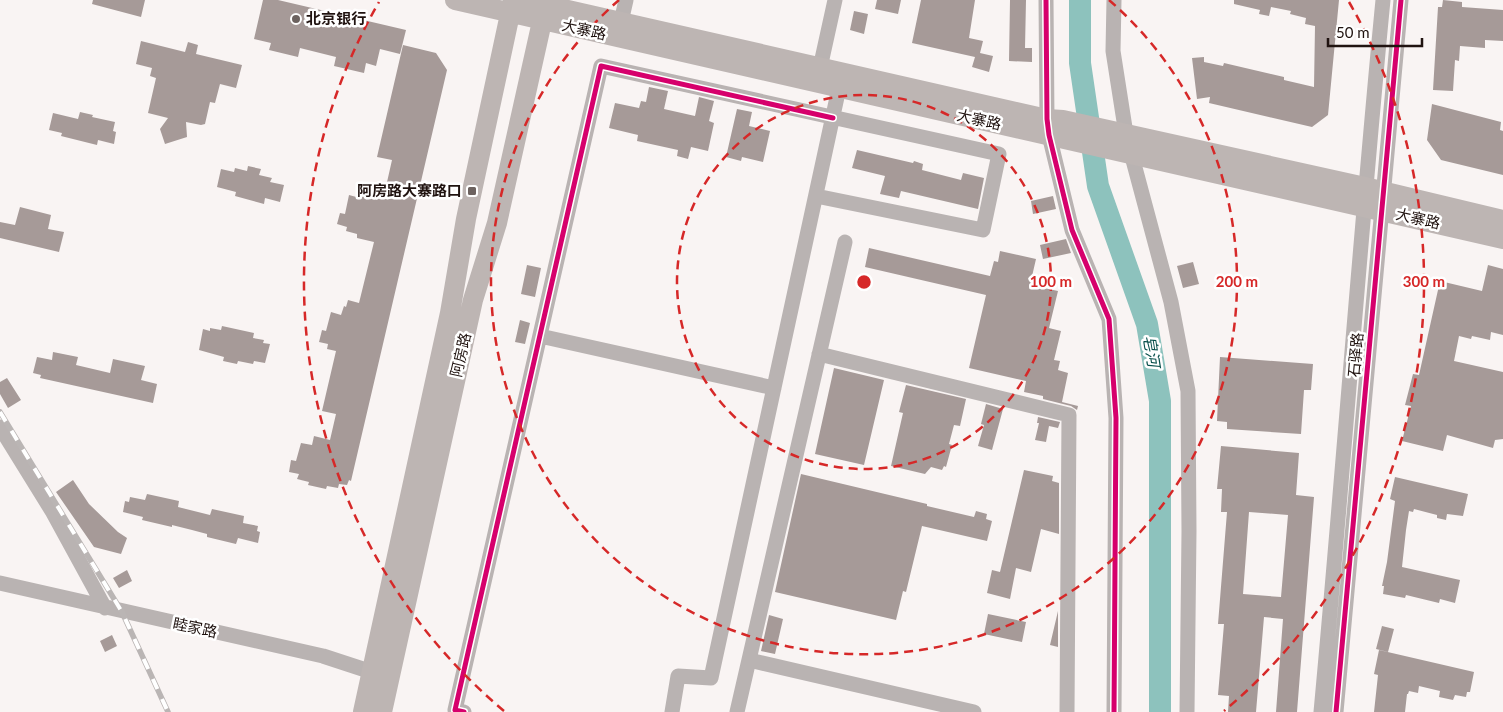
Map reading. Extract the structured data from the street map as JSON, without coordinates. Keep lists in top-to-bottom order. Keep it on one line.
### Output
{"streets":{"main road":["大寨路","阿房路"],"street":["石驿路","睦家路"]},"crossings":[["大寨路","阿房路"],["大寨路","石驿路"],["阿房路","睦家路"]],"water":["皂河"],"places":{"other":["北京银行"],"transit":["阿房路大寨路口"]},"scale_bar":"50 m","rings":["100 m","200 m","300 m"]}
